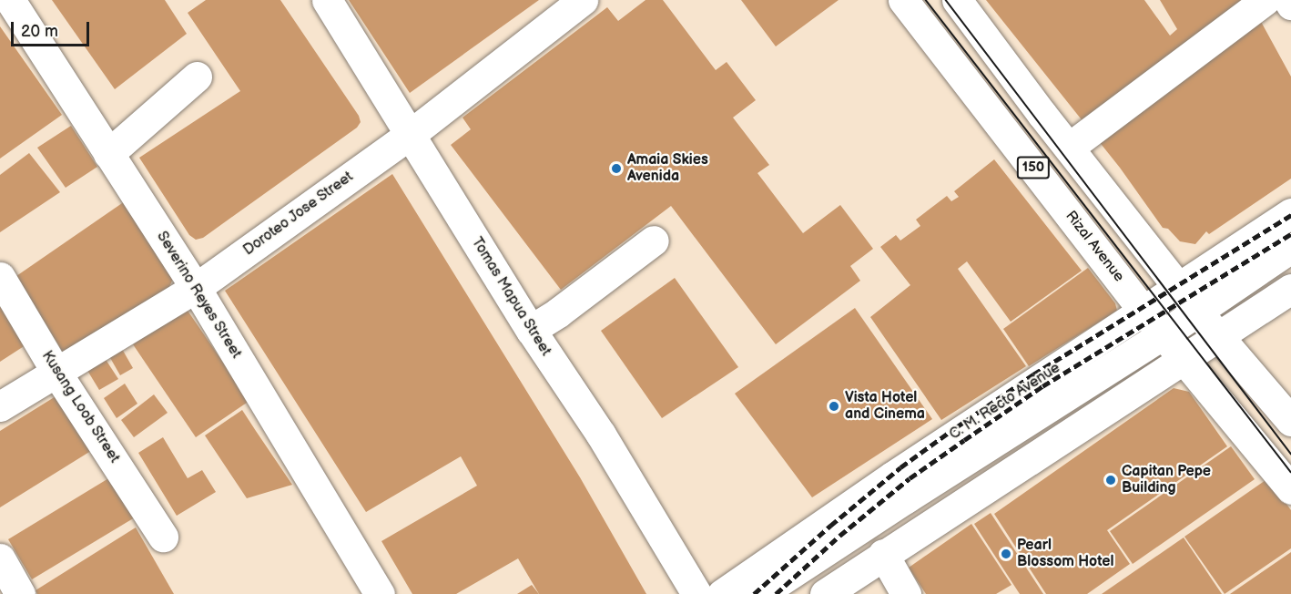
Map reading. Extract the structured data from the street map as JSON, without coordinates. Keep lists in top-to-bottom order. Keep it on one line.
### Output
{"streets":{"main road":["150","Doroteo Jose Street","Rizal Avenue","Severino Reyes Street","Tomas Mapua Street","C. M. Recto Avenue","Kusang Loob Street"]},"crossings":[["150","C. M. Recto Avenue"],["Doroteo Jose Street","Severino Reyes Street"],["Doroteo Jose Street","Tomas Mapua Street"],["Doroteo Jose Street","Kusang Loob Street"],["Rizal Avenue","C. M. Recto Avenue"]],"places":["Amaia Skies Avenida","Vista Hotel and Cinema","Capitan Pepe Building","Pearl Blossom Hotel"],"scale_bar":"20 m"}
